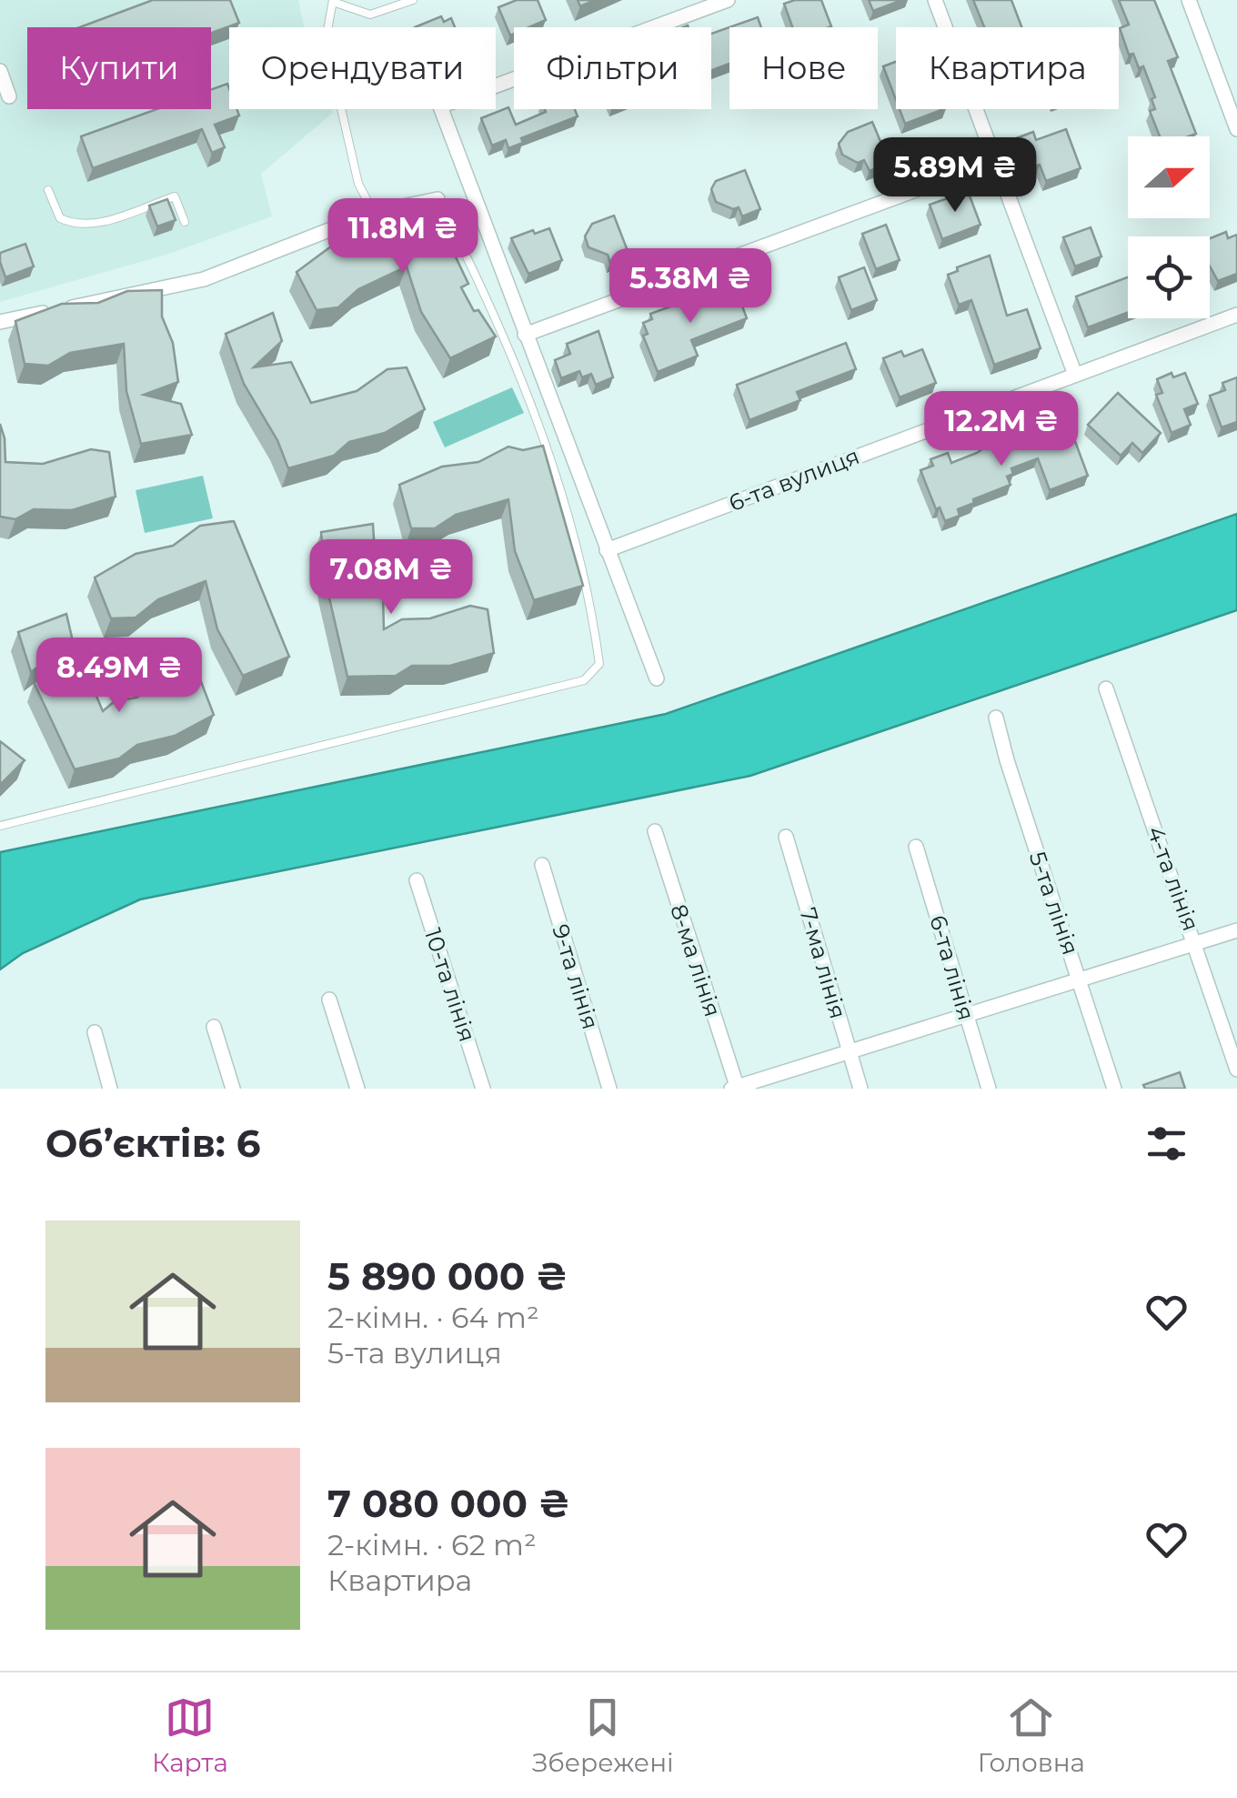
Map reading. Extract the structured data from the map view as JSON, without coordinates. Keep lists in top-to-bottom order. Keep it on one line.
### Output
{"streets":{"street":["6-та вулиця","4-та лінія","5-та лінія","8-ма лінія","7-ма лінія","6-та лінія","9-та лінія","10-та лінія"]},"north":"right","page":{"chip":["Купити","Орендувати","Фільтри","Нове","Квартира"],"price":["5.89M ₴","11.8M ₴","5.38M ₴","12.2M ₴","7.08M ₴","8.49M ₴"],"heading":"Об’єктів: 6","list":[{"name":"5 890 000 ₴","note":"2-кімн. · 64 m² · 5-та вулиця"},{"name":"7 080 000 ₴","note":"2-кімн. · 62 m² · Квартира"}],"tabs":["Карта","Збережені","Головна"]}}
